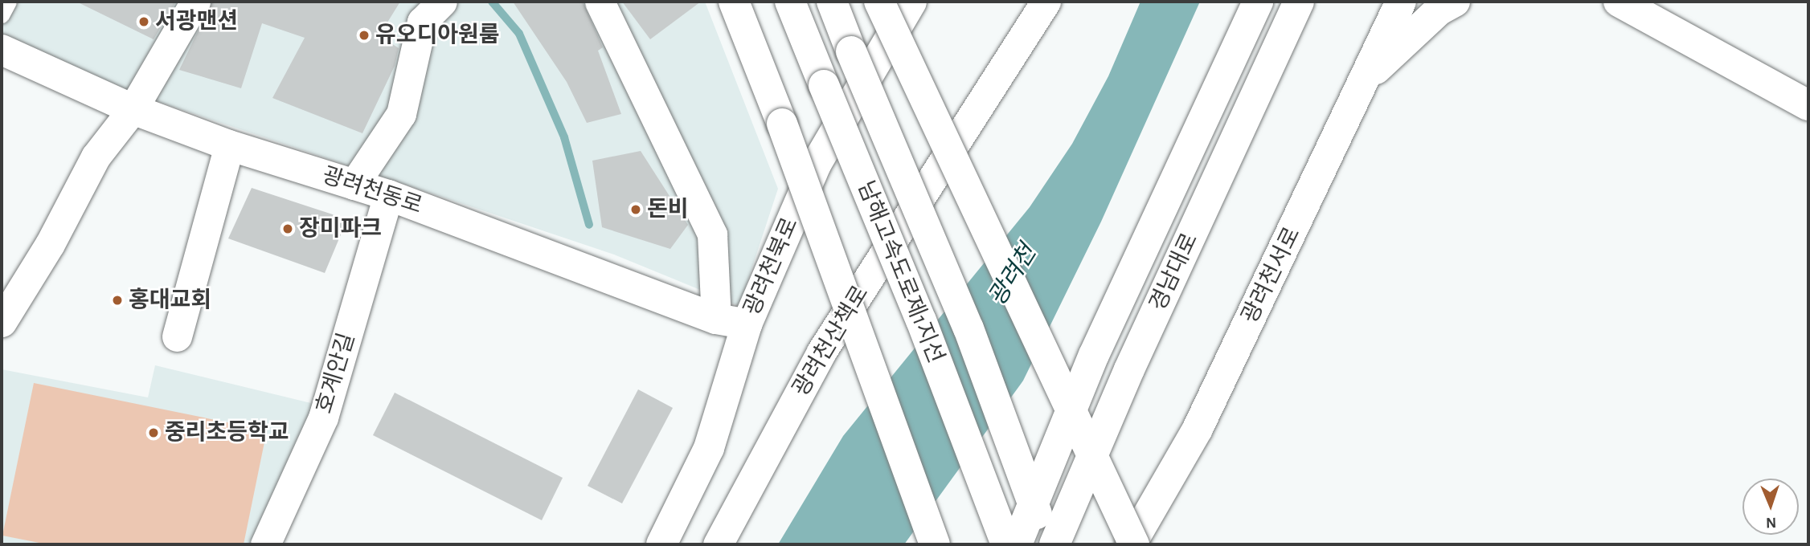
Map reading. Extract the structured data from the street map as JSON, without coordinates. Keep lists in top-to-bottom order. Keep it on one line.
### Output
{"streets":{"main road":["광려천동로","광려천북로","남해고속도로제1지선","경남대로","광려천서로"],"street":["광려천산책로","호계안길"]},"crossings":[["광려천동로","광려천북로"],["광려천동로","호계안길"]],"water":["광려천"],"places":["서광맨션","유오디아원룸","돈비","장미파크","홍대교회","중리초등학교"],"north":"bottom"}
